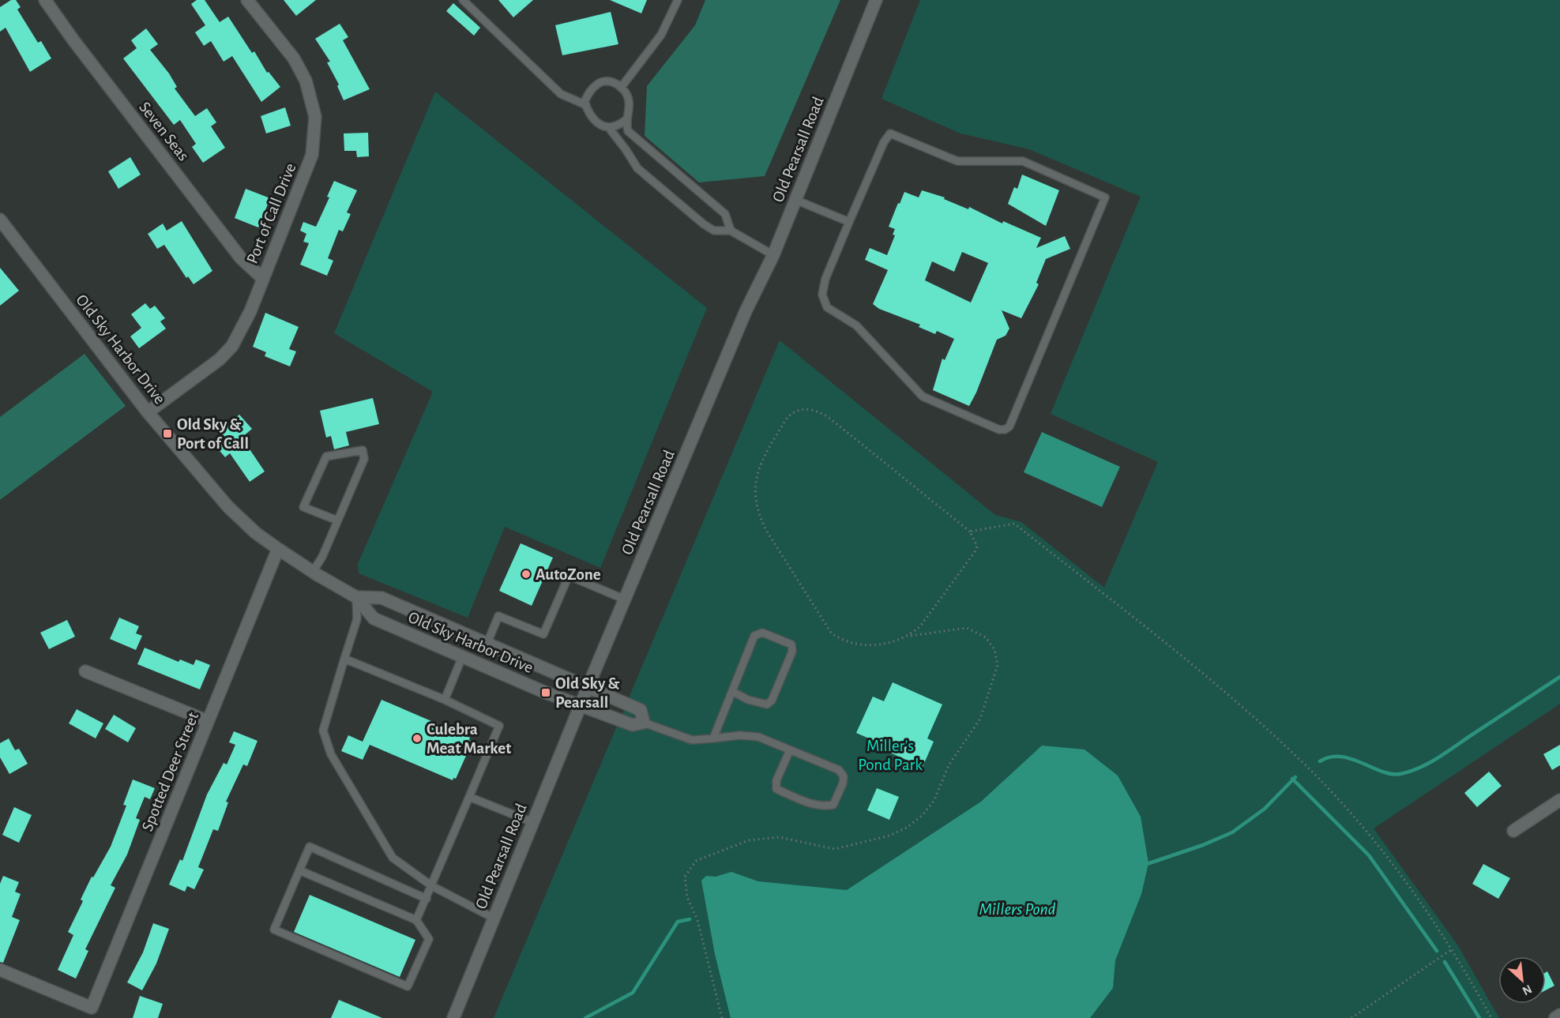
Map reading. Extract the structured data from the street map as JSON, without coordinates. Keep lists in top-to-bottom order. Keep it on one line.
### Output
{"streets":{"street":["Seven Seas","Old Pearsall Road","Port of Call Drive","Old Sky Harbor Drive","Spotted Deer Street"]},"crossings":[["Seven Seas","Port of Call Drive"],["Old Pearsall Road","Old Sky Harbor Drive"],["Port of Call Drive","Old Sky Harbor Drive"],["Old Sky Harbor Drive","Spotted Deer Street"]],"water":["Millers Pond"],"parks":["Miller's Pond Park"],"places":{"transit":["Old Sky & Port of Call","Old Sky & Pearsall"],"other":["AutoZone","Culebra Meat Market"]},"north":"bottom right"}
